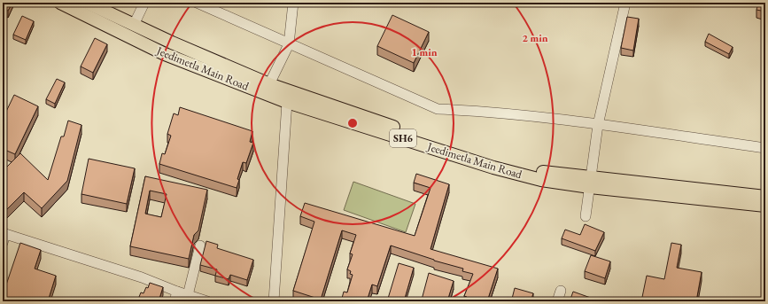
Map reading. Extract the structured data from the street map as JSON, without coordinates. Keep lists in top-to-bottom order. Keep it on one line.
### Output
{"streets":{"main road":["Jeedimetla Main Road","SH6"]},"rings":["2 min","1 min"]}
